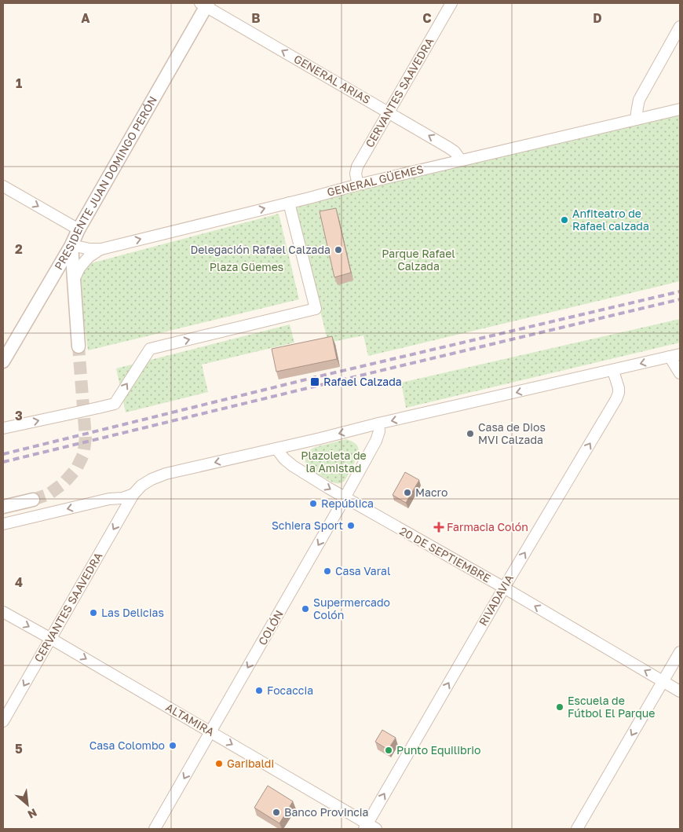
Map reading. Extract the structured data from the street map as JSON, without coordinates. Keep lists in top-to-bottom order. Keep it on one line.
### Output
{"streets":{"street":["GENERAL ARIAS","CERVANTES SAAVEDRA","GENERAL GÜEMES","PRESIDENTE JUAN DOMINGO PERÓN","20 DE SEPTIEMBRE","RIVADAVIA","COLÓN","ALTAMIRA"]},"crossings":[["GENERAL ARIAS","CERVANTES SAAVEDRA"],["GENERAL ARIAS","GENERAL GÜEMES"],["GENERAL ARIAS","PRESIDENTE JUAN DOMINGO PERÓN"],["CERVANTES SAAVEDRA","GENERAL GÜEMES"],["CERVANTES SAAVEDRA","ALTAMIRA"],["GENERAL GÜEMES","PRESIDENTE JUAN DOMINGO PERÓN"],["20 DE SEPTIEMBRE","RIVADAVIA"],["20 DE SEPTIEMBRE","COLÓN"],["RIVADAVIA","ALTAMIRA"],["COLÓN","ALTAMIRA"]],"one_way":["GENERAL ARIAS","CERVANTES SAAVEDRA","RIVADAVIA","COLÓN","ALTAMIRA"],"parks":["Parque Rafael Calzada","Plaza Güemes","Plazoleta de la Amistad"],"places":{"other":["Anfiteatro de Rafael calzada","Delegación Rafael Calzada","Casa de Dios MVI Calzada","Macro","República","Schiera Sport","Casa Varal","Supermercado Colón","Las Delicias","Focaccia","Escuela de Fútbol El Parque","Casa Colombo","Punto Equilibrio","Garibaldi","Banco Provincia"],"transit":["Rafael Calzada"],"health":["Farmacia Colón"]},"north":"bottom right","grid":{"columns":["A","B","C","D"],"rows":["1","2","3","4","5"]}}
